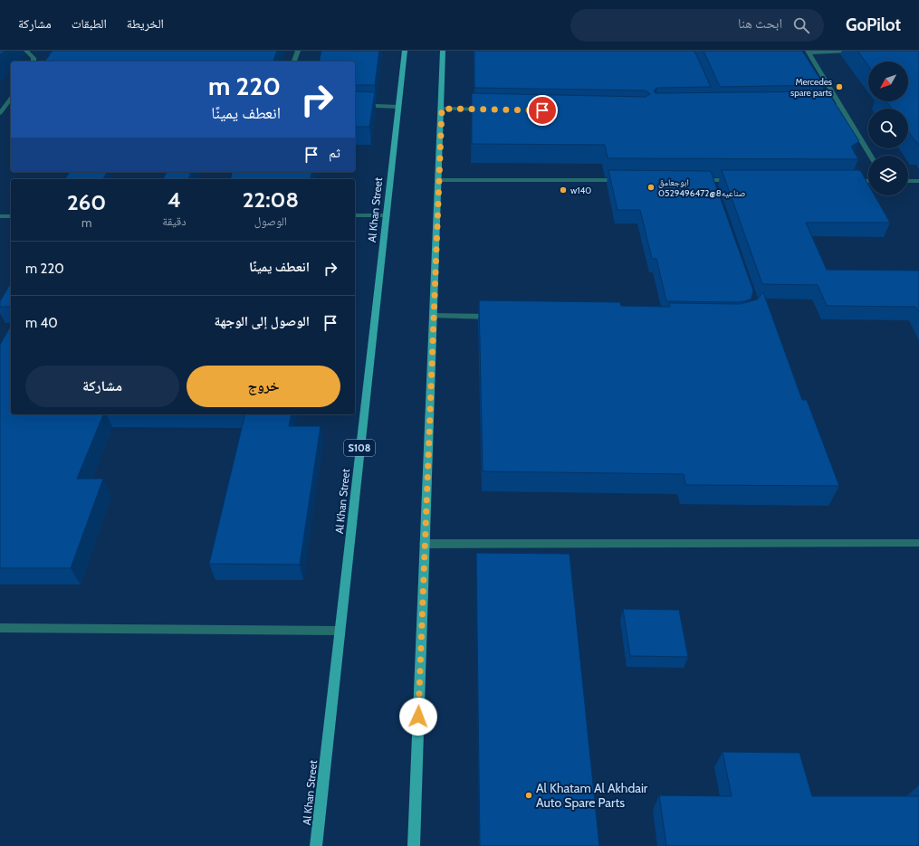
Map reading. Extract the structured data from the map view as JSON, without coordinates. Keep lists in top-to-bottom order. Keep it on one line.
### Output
{"streets":{"main road":["Al Khan Street","S108"]},"places":["Mercedes spare parts","ابوجعامق صناعيه8@0529496472","w140","Al Khatam Al Akhdair Auto Spare Parts"],"north":"bottom left","page":{"header":"GoPilot","search":"ابحث هنا","nav":["الخريطة","الطبقات","مشاركة"],"turn":["220 m","انعطف يمينًا"],"then":"ثم","eta":["22:08","الوصول","4","دقيقة","260","m"],"list":[{"name":"انعطف يمينًا","value":"220 m"},{"name":"الوصول إلى الوجهة","value":"40 m"}],"buttons":["خروج","مشاركة"]}}
